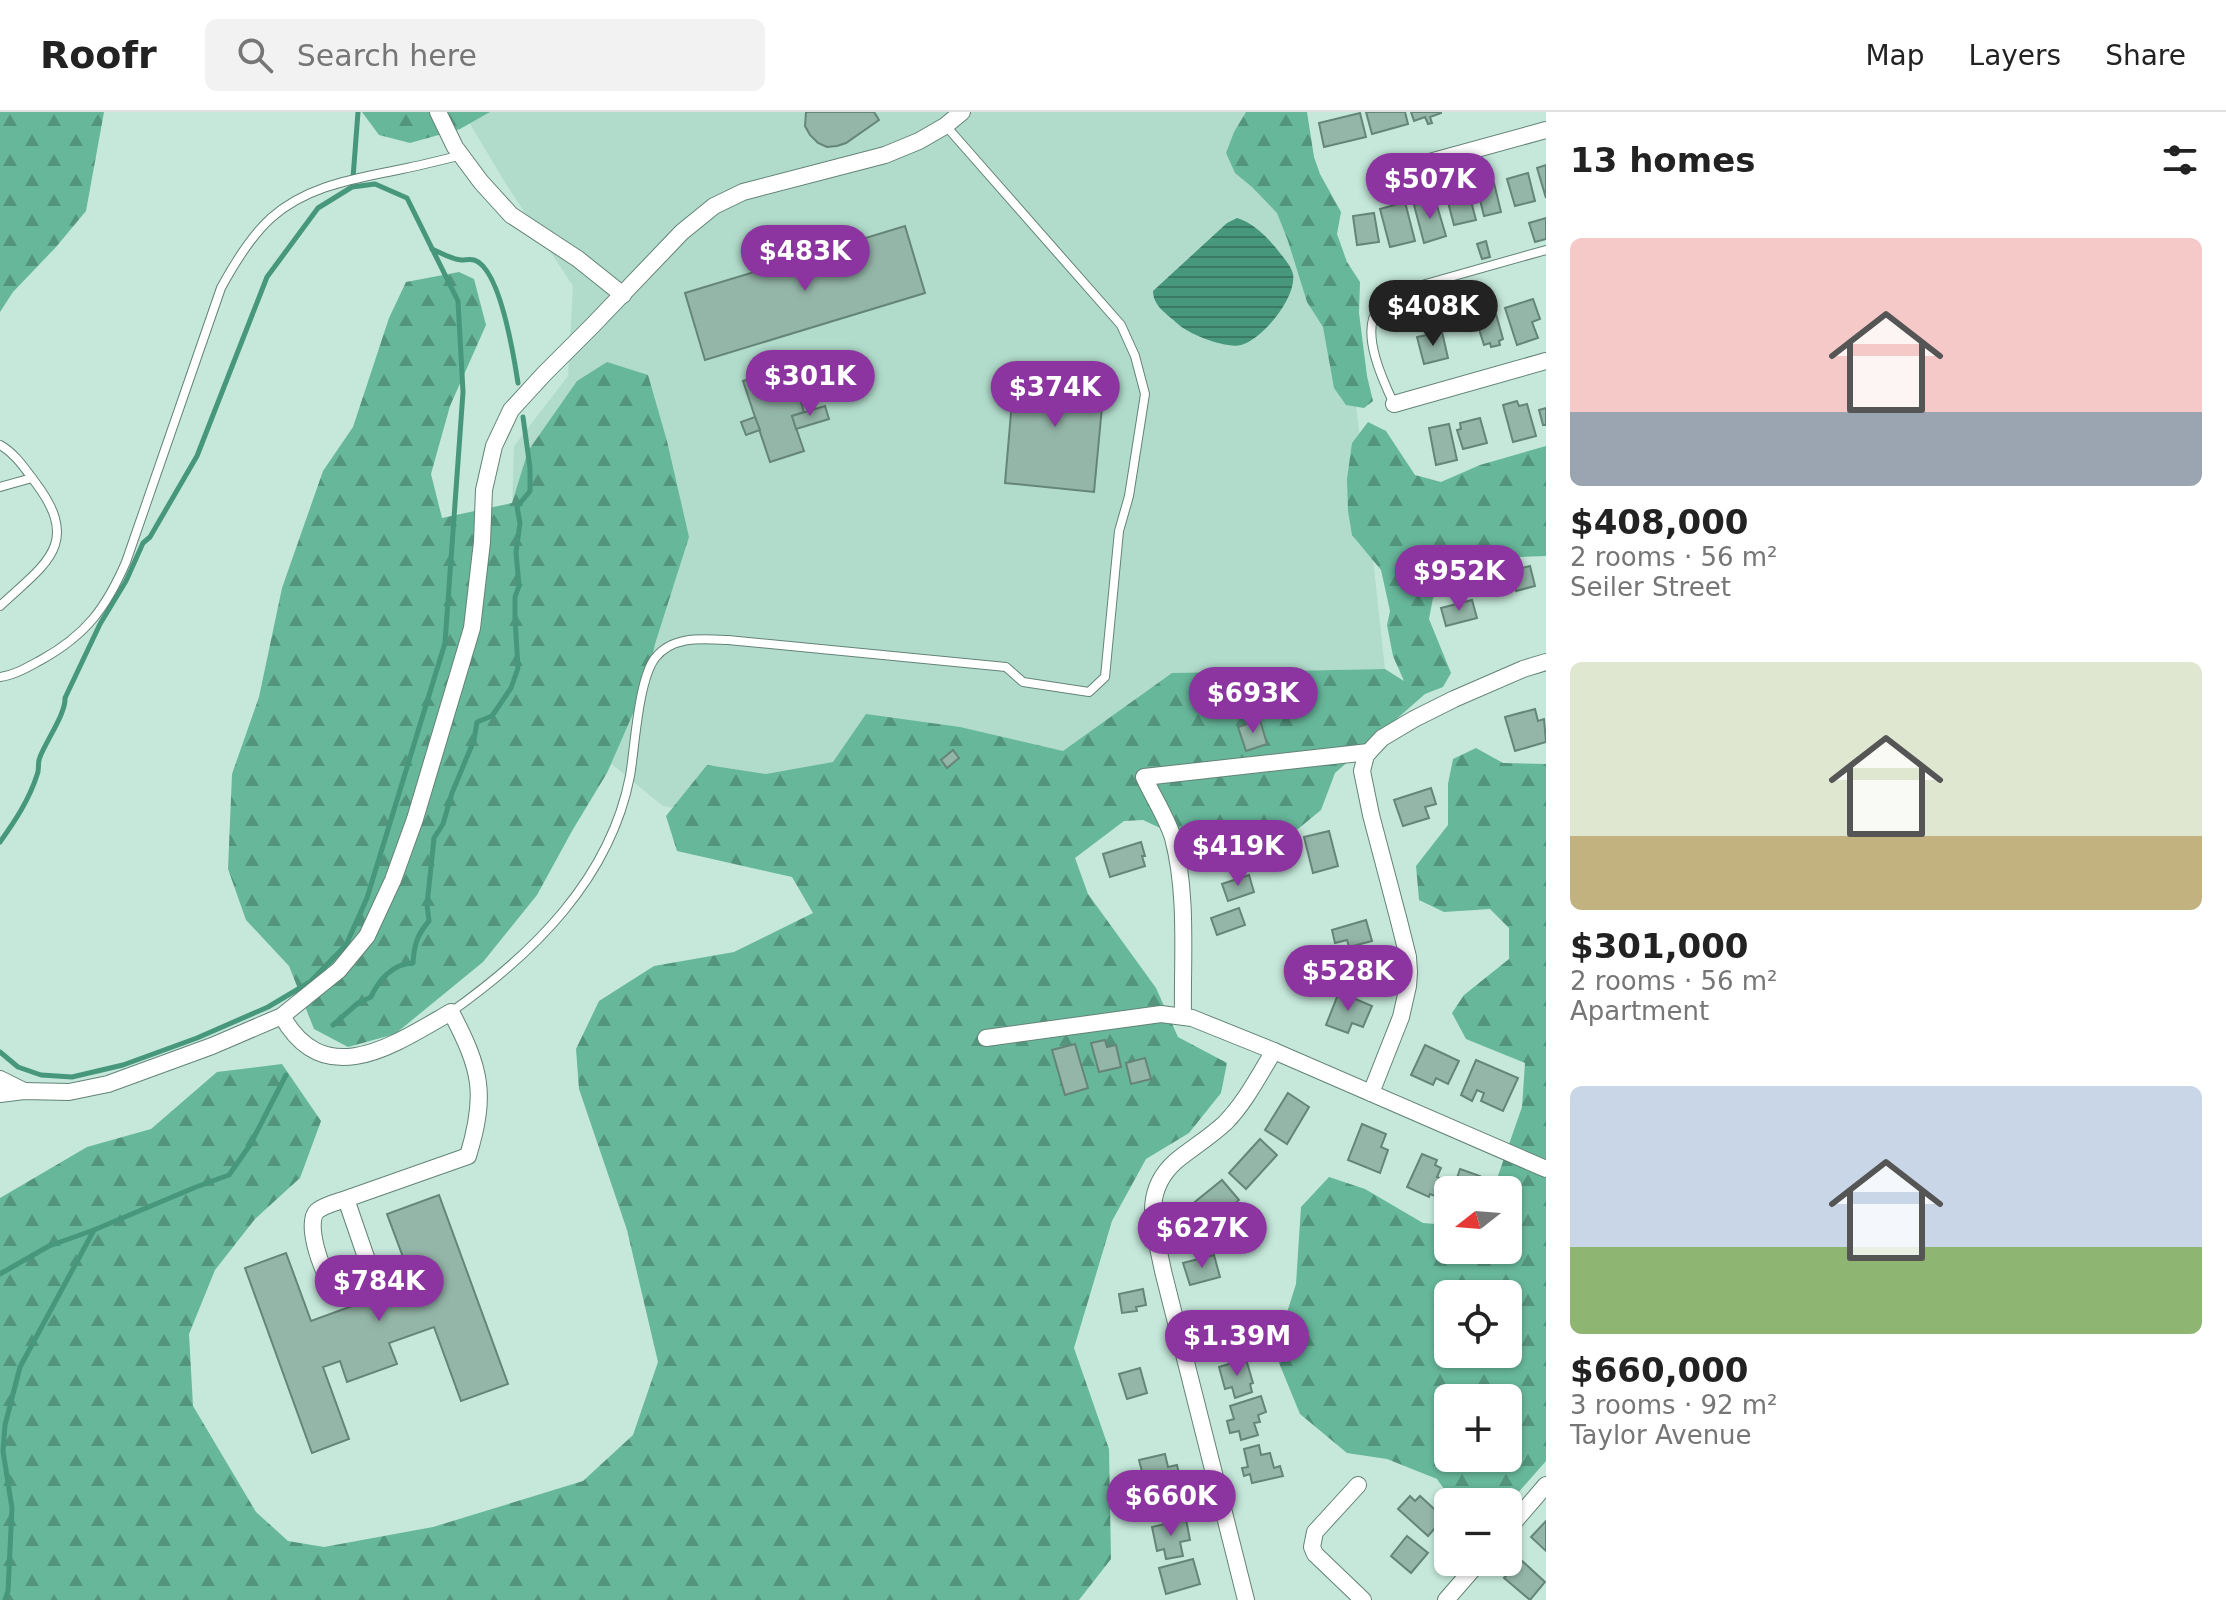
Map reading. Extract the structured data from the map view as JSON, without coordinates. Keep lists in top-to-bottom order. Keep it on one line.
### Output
{"north":"left","page":{"header":"Roofr","search":"Search here","nav":["Map","Layers","Share"],"heading":"13 homes","price":["$507K","$483K","$408K","$301K","$374K","$952K","$693K","$419K","$528K","$627K","$784K","$1.39M","$660K"],"list":[{"name":"$408,000","note":"2 rooms · 56 m² · Seiler Street"},{"name":"$301,000","note":"2 rooms · 56 m² · Apartment"},{"name":"$660,000","note":"3 rooms · 92 m² · Taylor Avenue"}],"map_buttons":["+","−"]}}
